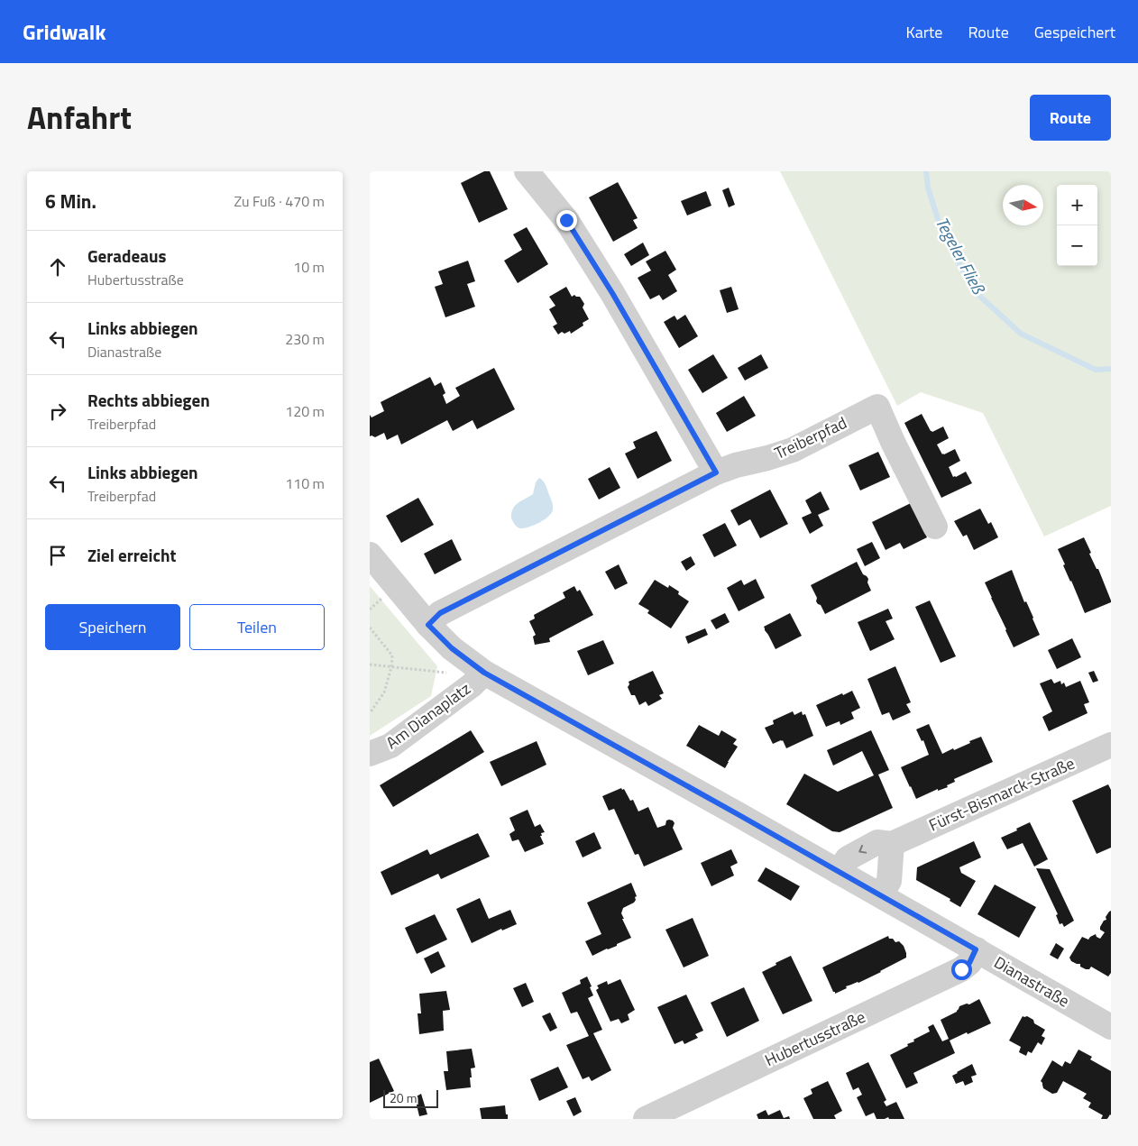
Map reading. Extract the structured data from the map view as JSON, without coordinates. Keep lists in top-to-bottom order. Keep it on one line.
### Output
{"streets":{"street":["Treiberpfad","Am Dianaplatz","Fürst-Bismarck-Straße","Dianastraße","Hubertusstraße"]},"crossings":[["Treiberpfad","Dianastraße"],["Am Dianaplatz","Dianastraße"],["Fürst-Bismarck-Straße","Dianastraße"],["Dianastraße","Hubertusstraße"]],"water":["Tegeler Fließ"],"scale_bar":"20 m","north":"right","page":{"header":"Gridwalk","nav":["Karte","Route","Gespeichert"],"title":"Anfahrt","buttons":["Route",["Speichern","Teilen"]],"heading":["6 Min.","Zu Fuß · 470 m"],"map_buttons":["+","−"],"list":[["Geradeaus","Hubertusstraße","10 m"],["Links abbiegen","Dianastraße","230 m"],["Rechts abbiegen","Treiberpfad","120 m"],["Links abbiegen","Treiberpfad","110 m"],"Ziel erreicht"],"scale":"20 m"}}
